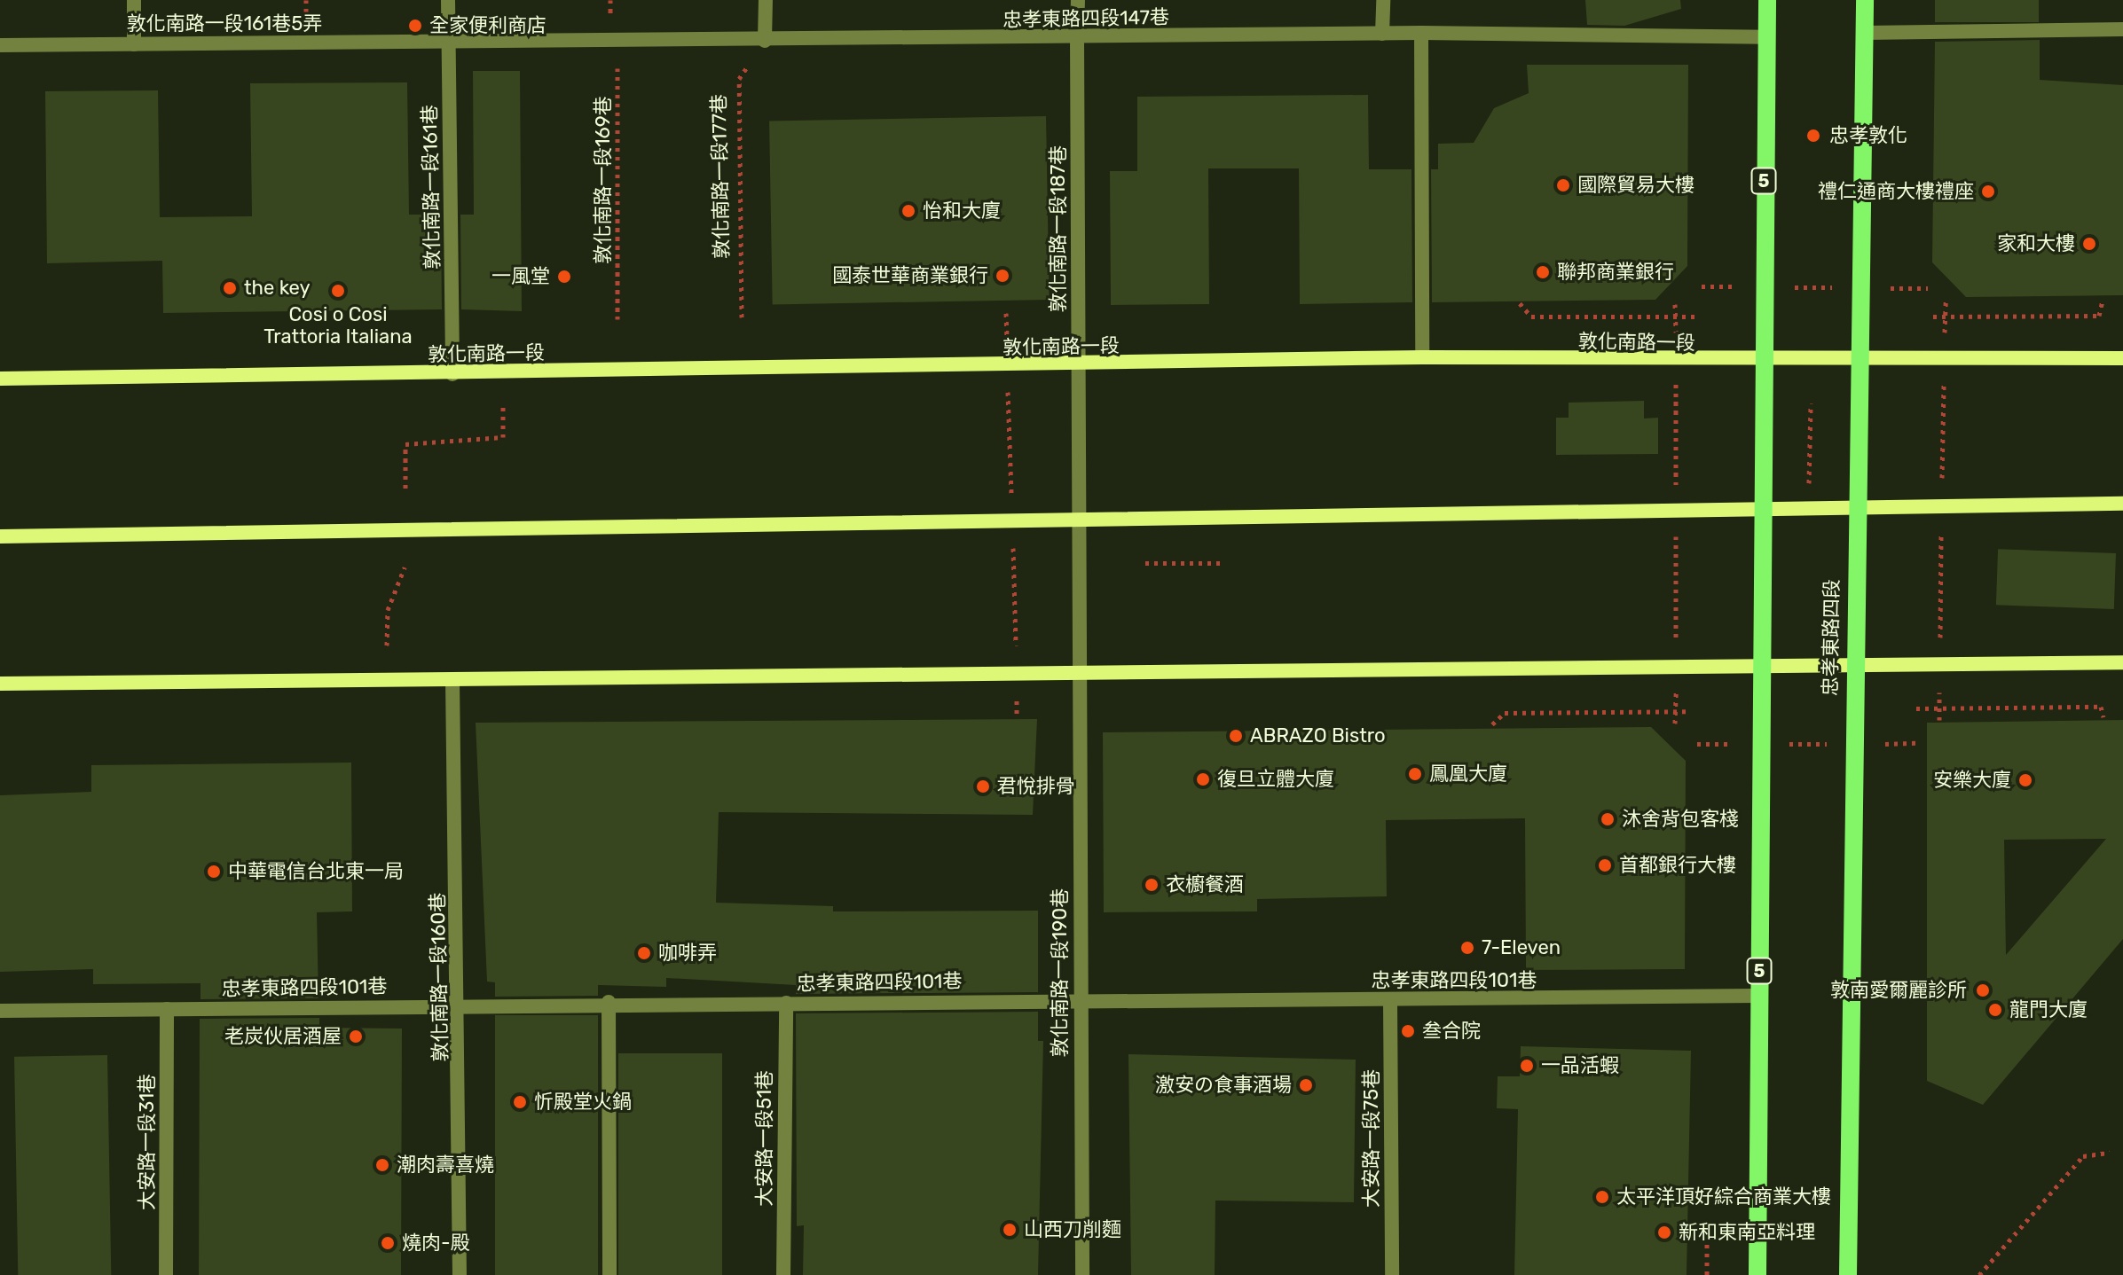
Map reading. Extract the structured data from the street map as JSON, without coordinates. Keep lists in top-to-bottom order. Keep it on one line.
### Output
{"streets":{"main road":["5","敦化南路一段","忠孝東路四段"],"street":["忠孝東路四段147巷","敦化南路一段161巷5弄","敦化南路一段161巷","敦化南路一段187巷","敦化南路一段190巷","敦化南路一段160巷","忠孝東路四段101巷","大安路一段51巷","大安路一段75巷","大安路一段31巷"],"path":["敦化南路一段177巷","敦化南路一段169巷"]},"crossings":[["忠孝東路四段147巷","敦化南路一段161巷5弄"],["忠孝東路四段147巷","敦化南路一段177巷"],["忠孝東路四段147巷","敦化南路一段169巷"],["忠孝東路四段147巷","5"],["忠孝東路四段147巷","敦化南路一段161巷"],["忠孝東路四段147巷","敦化南路一段187巷"],["敦化南路一段161巷5弄","敦化南路一段161巷"],["5","敦化南路一段"],["5","忠孝東路四段101巷"],["敦化南路一段161巷","敦化南路一段"],["敦化南路一段187巷","敦化南路一段"],["敦化南路一段187巷","敦化南路一段190巷"],["敦化南路一段","忠孝東路四段"],["敦化南路一段190巷","忠孝東路四段101巷"],["敦化南路一段160巷","忠孝東路四段101巷"],["忠孝東路四段101巷","大安路一段51巷"],["忠孝東路四段101巷","大安路一段75巷"],["忠孝東路四段101巷","大安路一段31巷"]],"places":["全家便利商店","忠孝敦化","國際貿易大樓","禮仁通商大樓禮座","怡和大廈","家和大樓","聯邦商業銀行","國泰世華商業銀行","一風堂","the key","Cosi o Cosi Trattoria Italiana","ABRAZO Bistro","鳳凰大廈","復旦立體大廈","安樂大廈","君悅排骨","沐舍背包客棧","首都銀行大樓","中華電信台北東一局","衣櫥餐酒","7-Eleven","咖啡弄","敦南愛爾麗診所","龍門大廈","叁合院","老炭伙居酒屋","一品活蝦","激安の食事酒場","忻殿堂火鍋","潮肉壽喜燒","太平洋頂好綜合商業大樓","山西刀削麵","新和東南亞料理","燒肉-殿"]}
